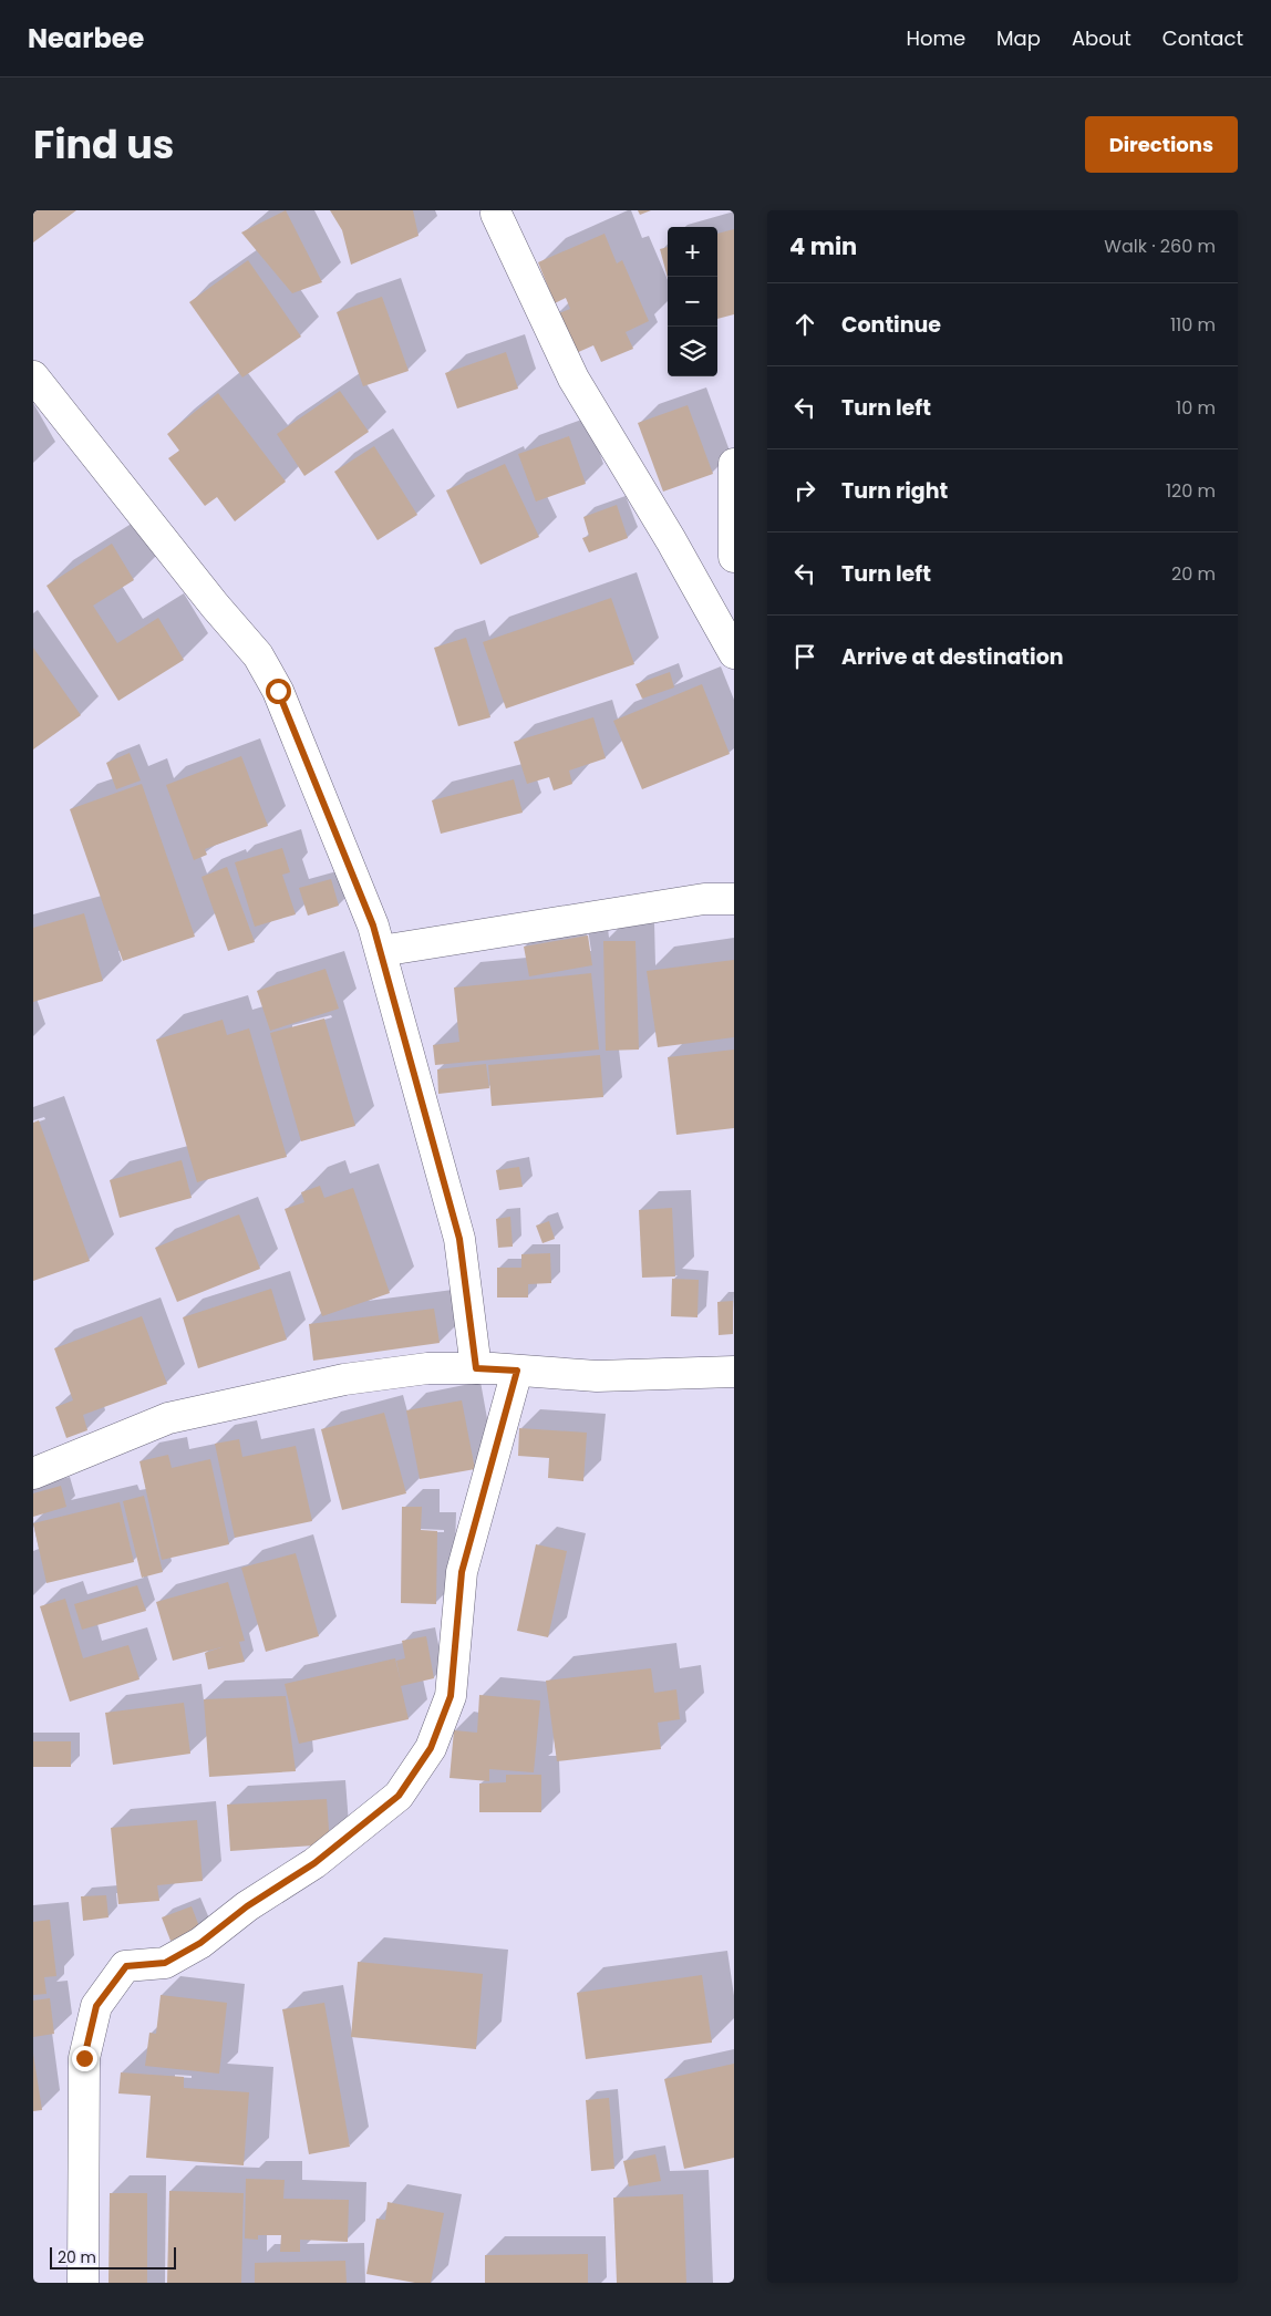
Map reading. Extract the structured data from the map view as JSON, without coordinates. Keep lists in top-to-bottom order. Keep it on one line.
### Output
{"scale_bar":"20 m","page":{"header":"Nearbee","nav":["Home","Map","About","Contact"],"title":"Find us","buttons":"Directions","heading":["4 min","Walk · 260 m"],"map_buttons":["+","−"],"list":[["Continue","110 m"],["Turn left","10 m"],["Turn right","120 m"],["Turn left","20 m"],"Arrive at destination"],"scale":"20 m"}}
